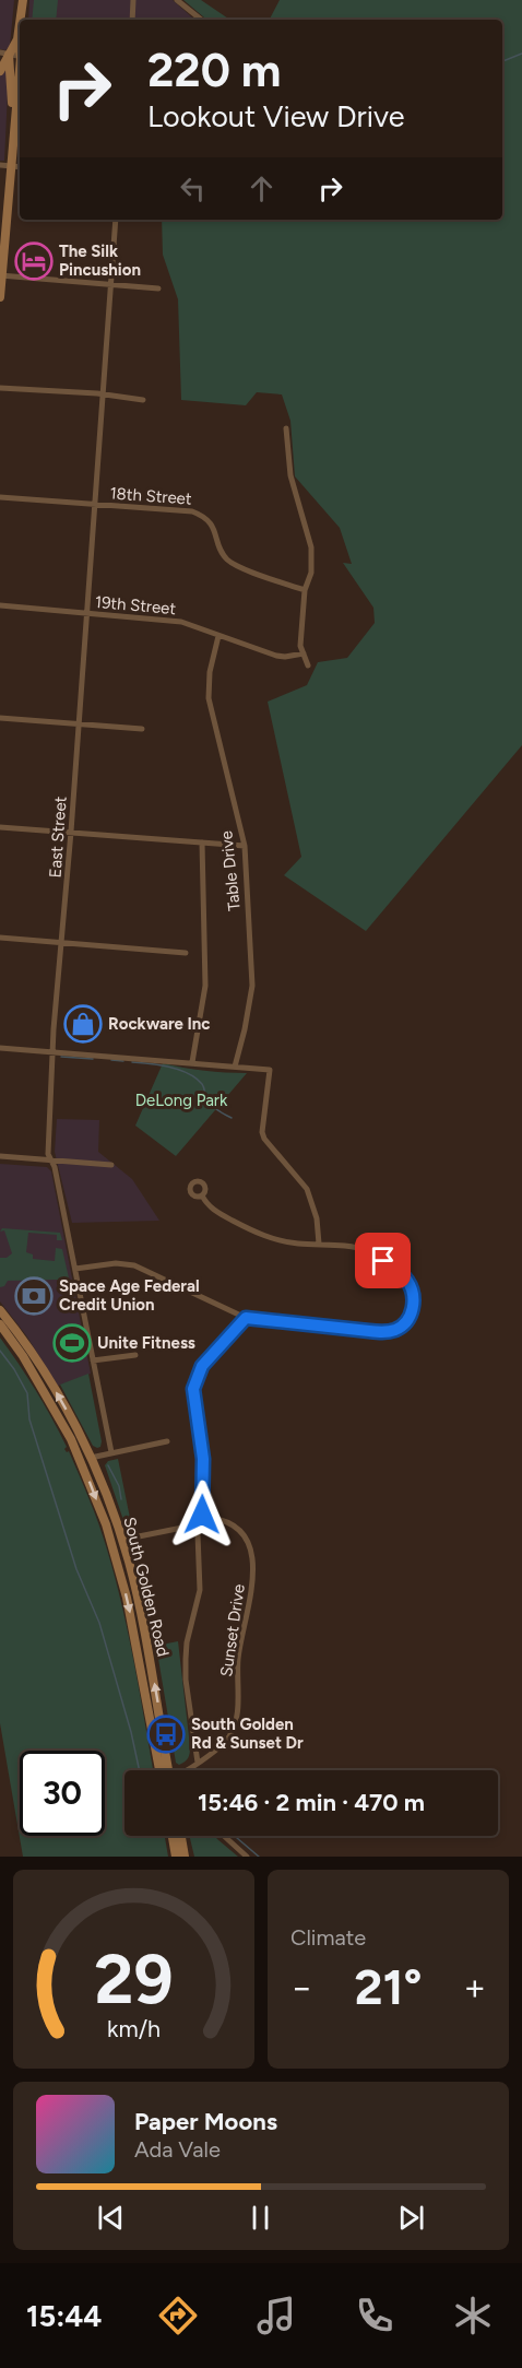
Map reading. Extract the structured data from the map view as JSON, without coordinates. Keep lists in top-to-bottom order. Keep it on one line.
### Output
{"streets":{"main road":["South Golden Road"],"street":["18th Street","19th Street","East Street","Table Drive","Sunset Drive"]},"crossings":[["18th Street","East Street"],["19th Street","East Street"],["19th Street","Table Drive"],["South Golden Road","Sunset Drive"]],"parks":["DeLong Park"],"places":{"hotel":["The Silk Pincushion"],"shop":["Rockware Inc"],"bank":["Space Age Federal Credit Union"],"sports":["Unite Fitness"],"bus stop":["South Golden Rd & Sunset Dr"]},"page":{"turn":["220 m","Lookout View Drive"],"limit":"30","trip":"15:46 · 2 min · 470 m","tile":"Climate","heat":["−","21°","+"],"song":["Paper Moons","Ada Vale"],"tabs":"15:44","gauge":["29","km/h"]}}
